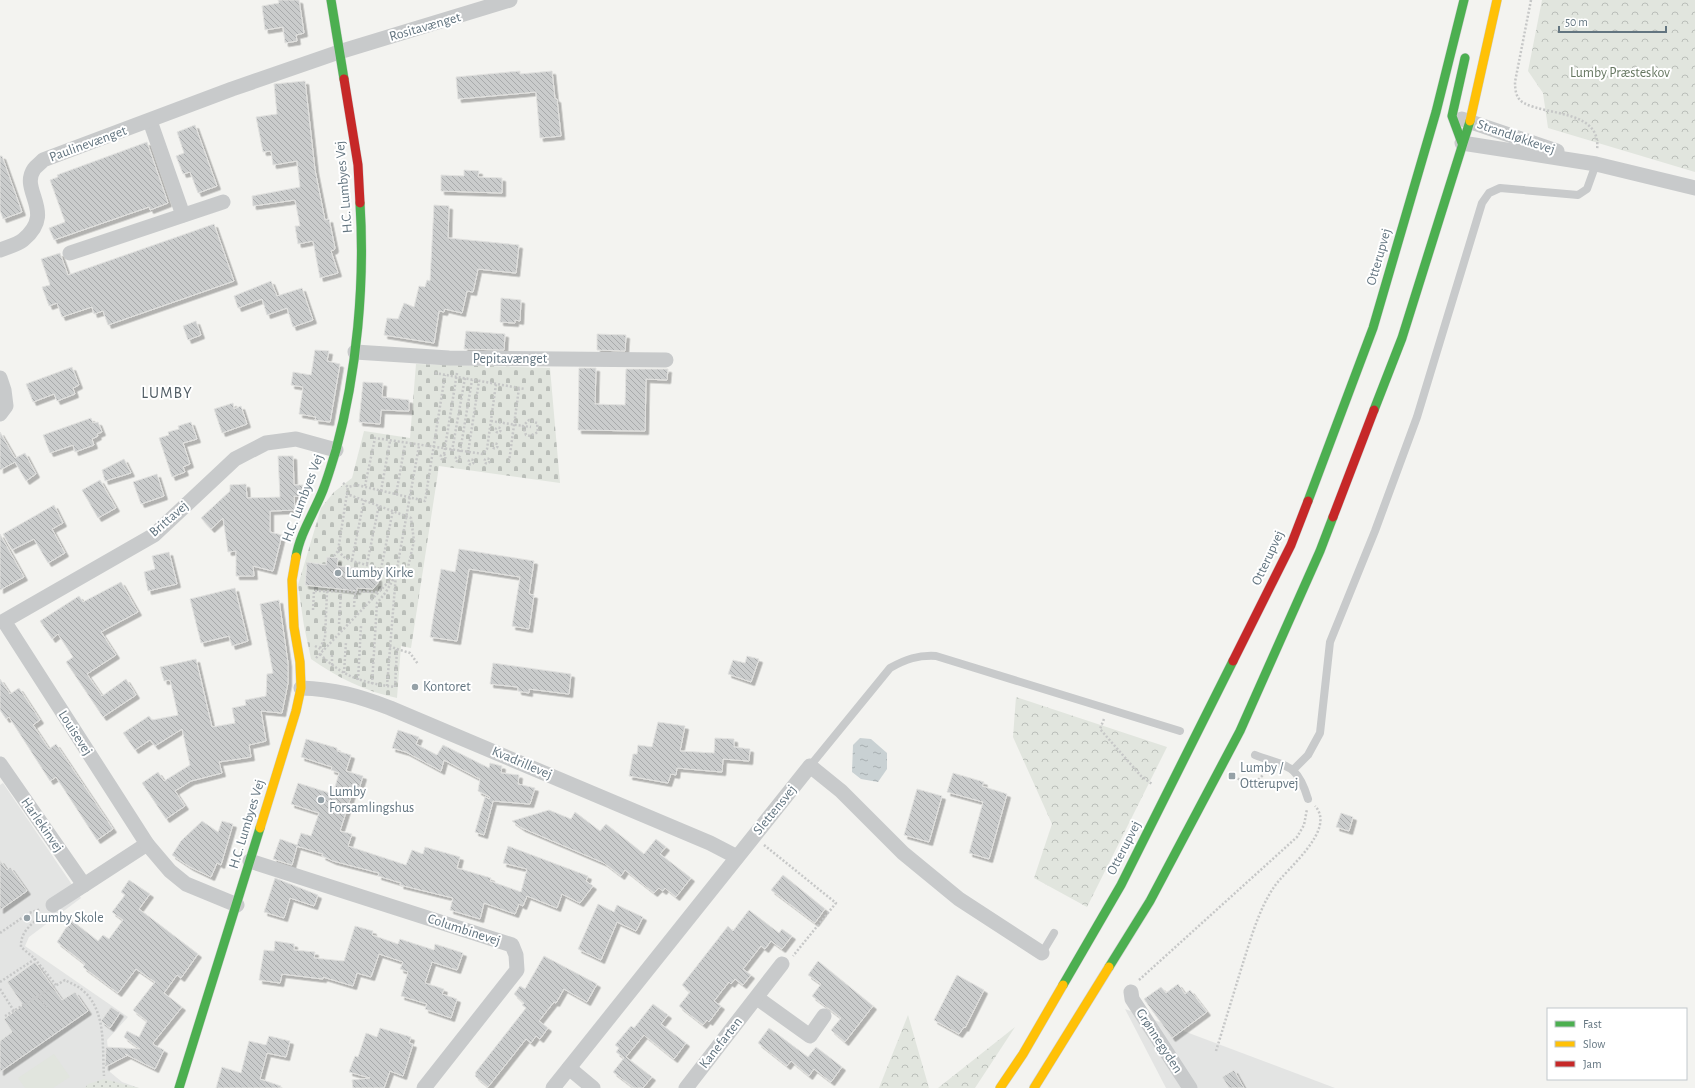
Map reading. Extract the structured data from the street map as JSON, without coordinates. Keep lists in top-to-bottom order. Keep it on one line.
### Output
{"streets":{"main road":["H.C. Lumbyes Vej","Otterupvej"],"street":["Rositavænget","Strandløkkevej","Paulinevænget","Pepitavænget","Brittavej","Louisevej","Kvadrillevej","Slettensvej","Harlekinvej","Columbinevej","Grønnegyden","Kanefarten"]},"crossings":[["Rositavænget","Paulinevænget"],["Rositavænget","H.C. Lumbyes Vej"],["Strandløkkevej","Otterupvej"],["Paulinevænget","H.C. Lumbyes Vej"],["H.C. Lumbyes Vej","Pepitavænget"],["H.C. Lumbyes Vej","Brittavej"],["H.C. Lumbyes Vej","Kvadrillevej"],["H.C. Lumbyes Vej","Columbinevej"],["Brittavej","Louisevej"],["Kvadrillevej","Slettensvej"]],"districts":["LUMBY"],"parks":["Lumby Præsteskov"],"places":{"other":["Lumby Kirke","Kontoret","Lumby Forsamlingshus","Lumby Skole"],"transit":["Lumby / Otterupvej"]},"legend":["Fast","Slow","Jam"],"scale_bar":"50 m"}
